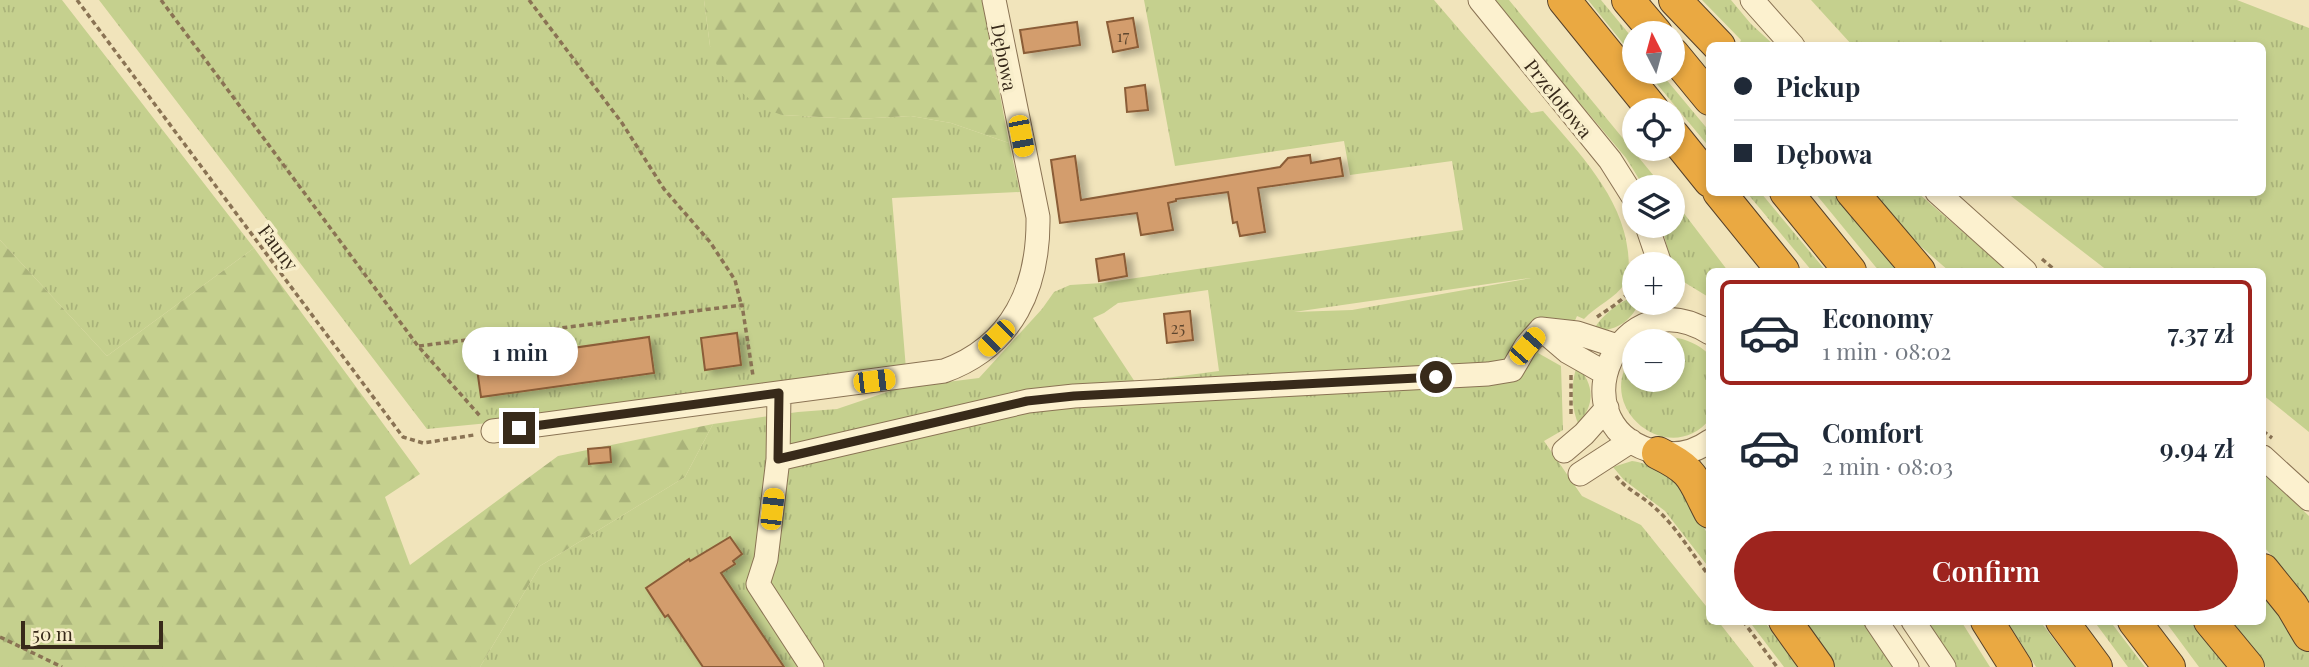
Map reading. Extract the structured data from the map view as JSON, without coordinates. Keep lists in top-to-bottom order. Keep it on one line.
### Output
{"streets":{"street":["Dębowa","Przelotowa"],"path":["Fauny"]},"crossings":[["Dębowa","Fauny"]],"house_numbers":["17","25"],"scale_bar":"50 m","north":"top","page":{"map_buttons":["+","−"],"banner":["Pickup","Dębowa"],"list":[{"name":"Economy","note":"1 min · 08:02","value":"7.37 zł"},{"name":"Comfort","note":"2 min · 08:03","value":"9.94 zł"}],"bubble":"1 min","buttons":"Confirm","scale":"50 m"}}
